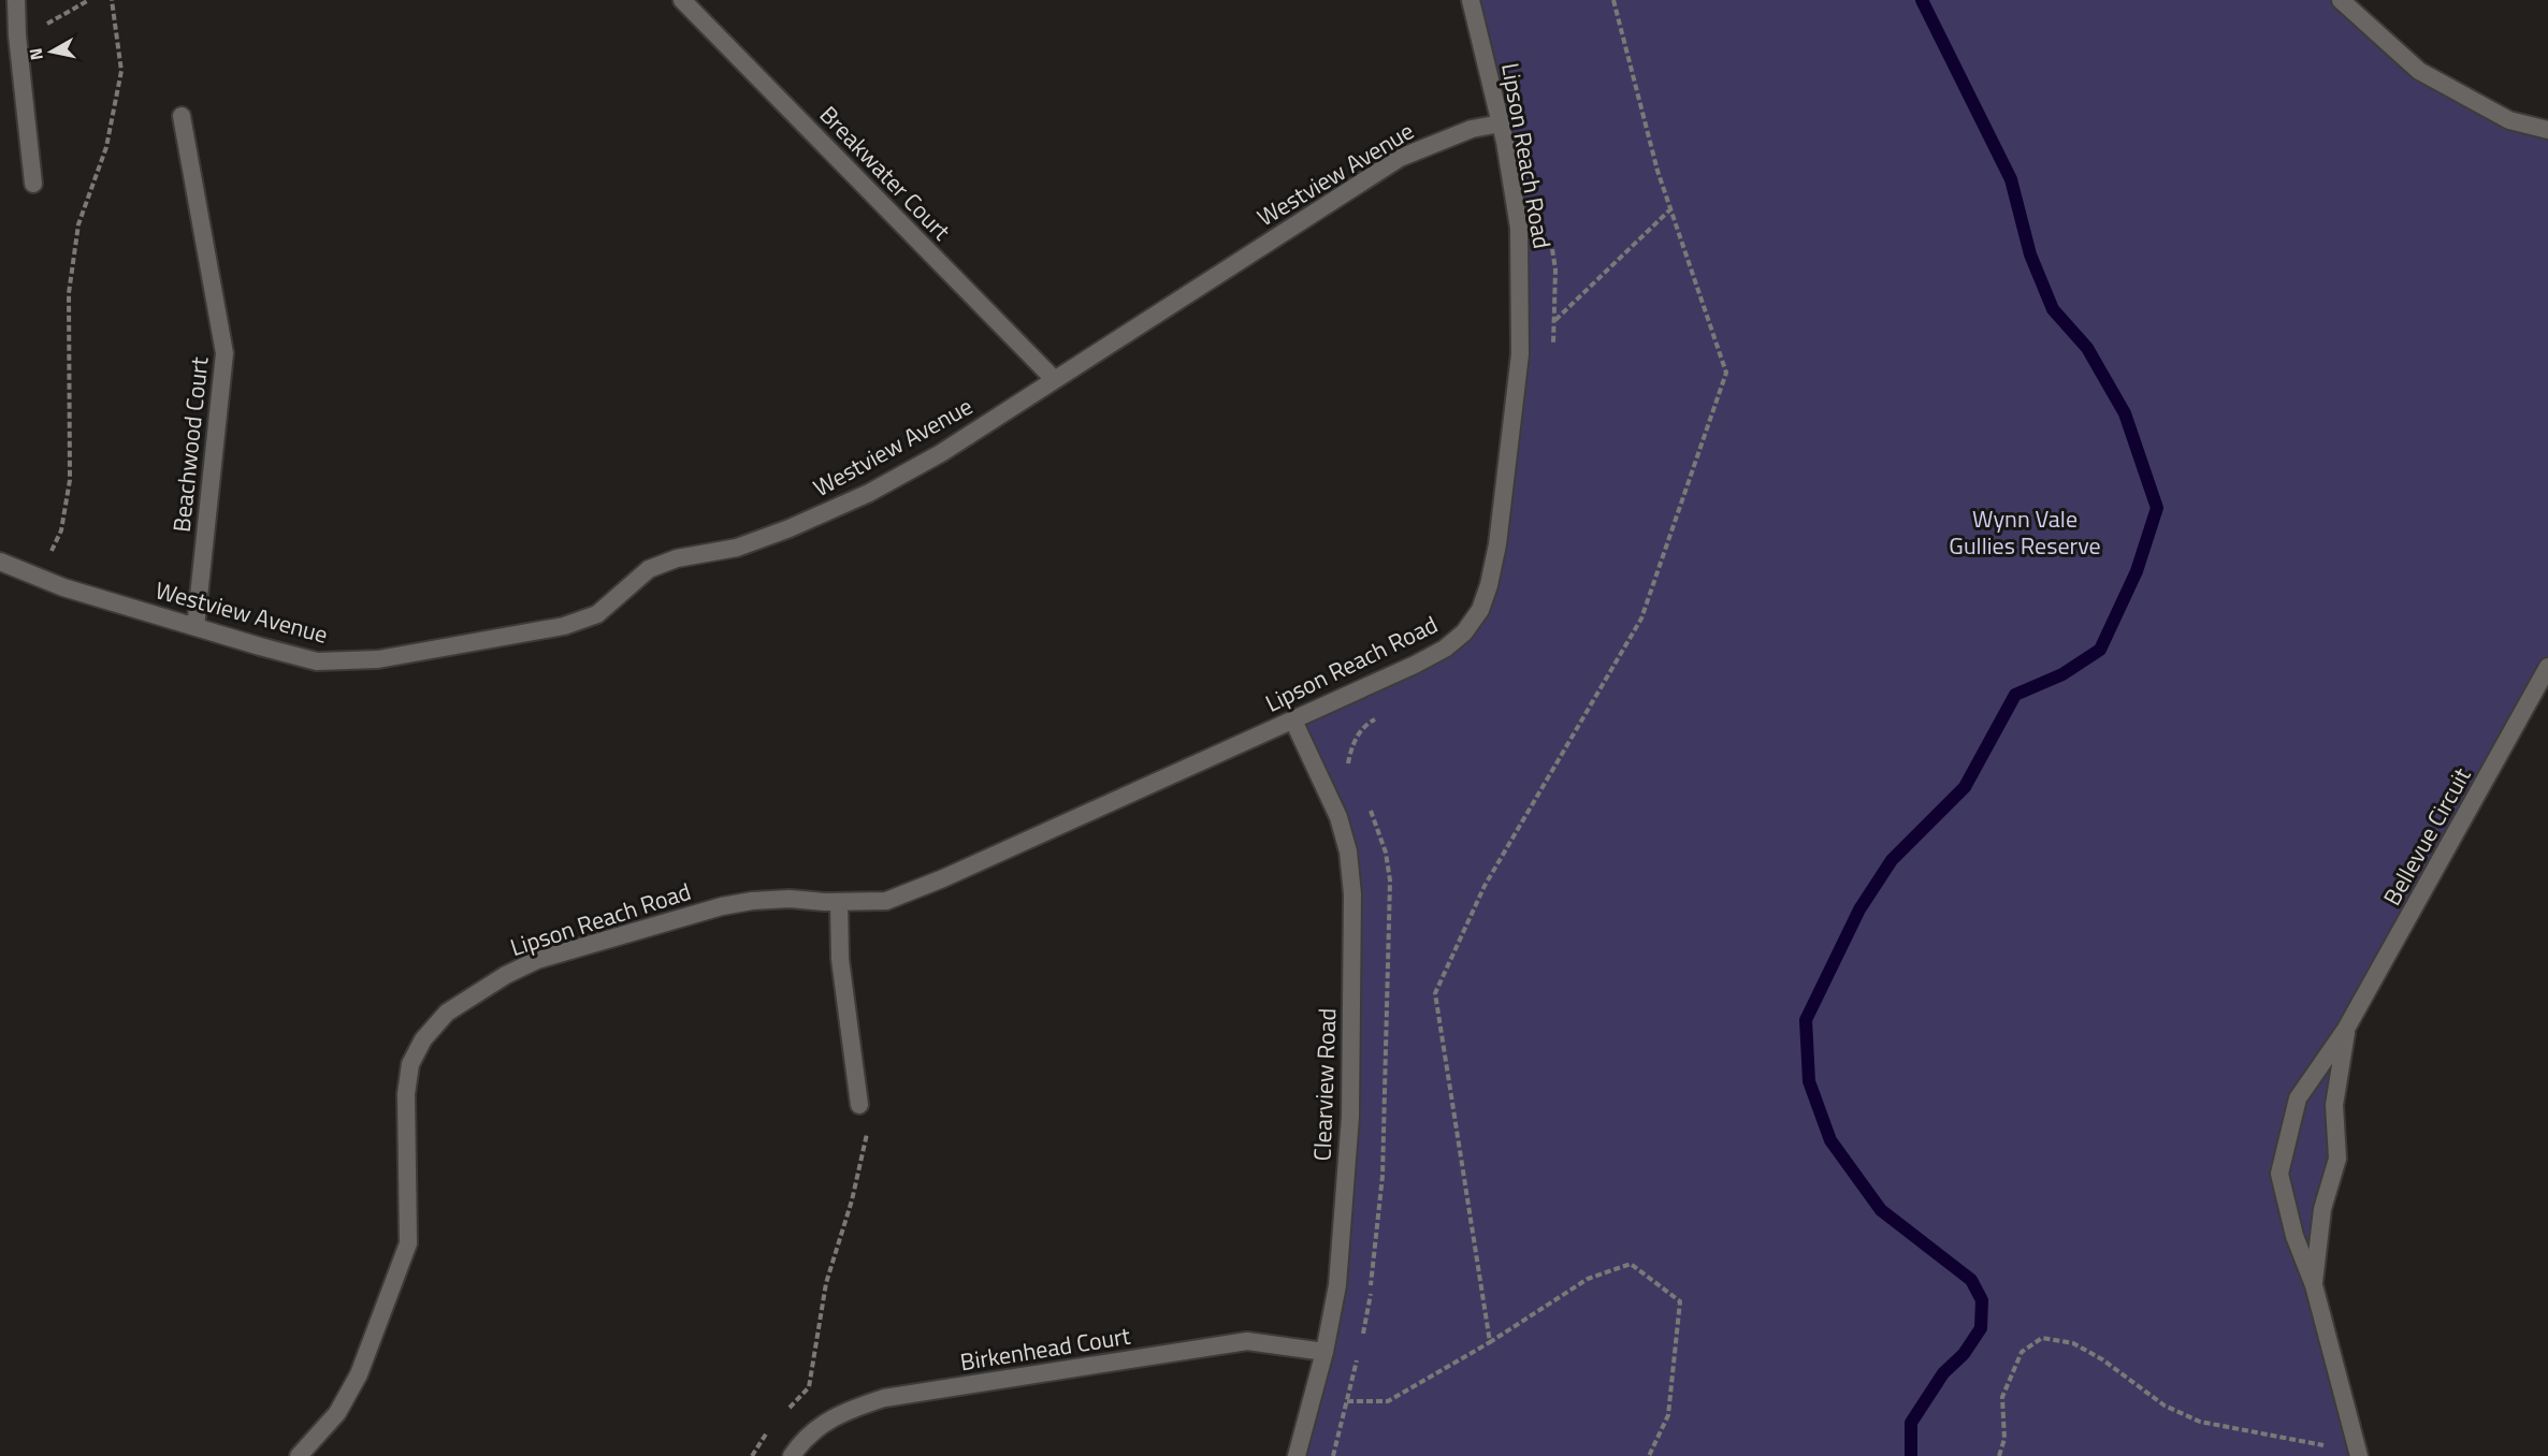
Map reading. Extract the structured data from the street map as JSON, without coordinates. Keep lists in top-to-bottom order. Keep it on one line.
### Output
{"streets":{"street":["Lipson Reach Road","Breakwater Court","Westview Avenue","Beachwood Court","Bellevue Circuit","Clearview Road","Birkenhead Court"]},"crossings":[["Lipson Reach Road","Westview Avenue"],["Lipson Reach Road","Clearview Road"],["Breakwater Court","Westview Avenue"],["Westview Avenue","Beachwood Court"],["Clearview Road","Birkenhead Court"]],"parks":["Wynn Vale Gullies Reserve"],"north":"left"}
